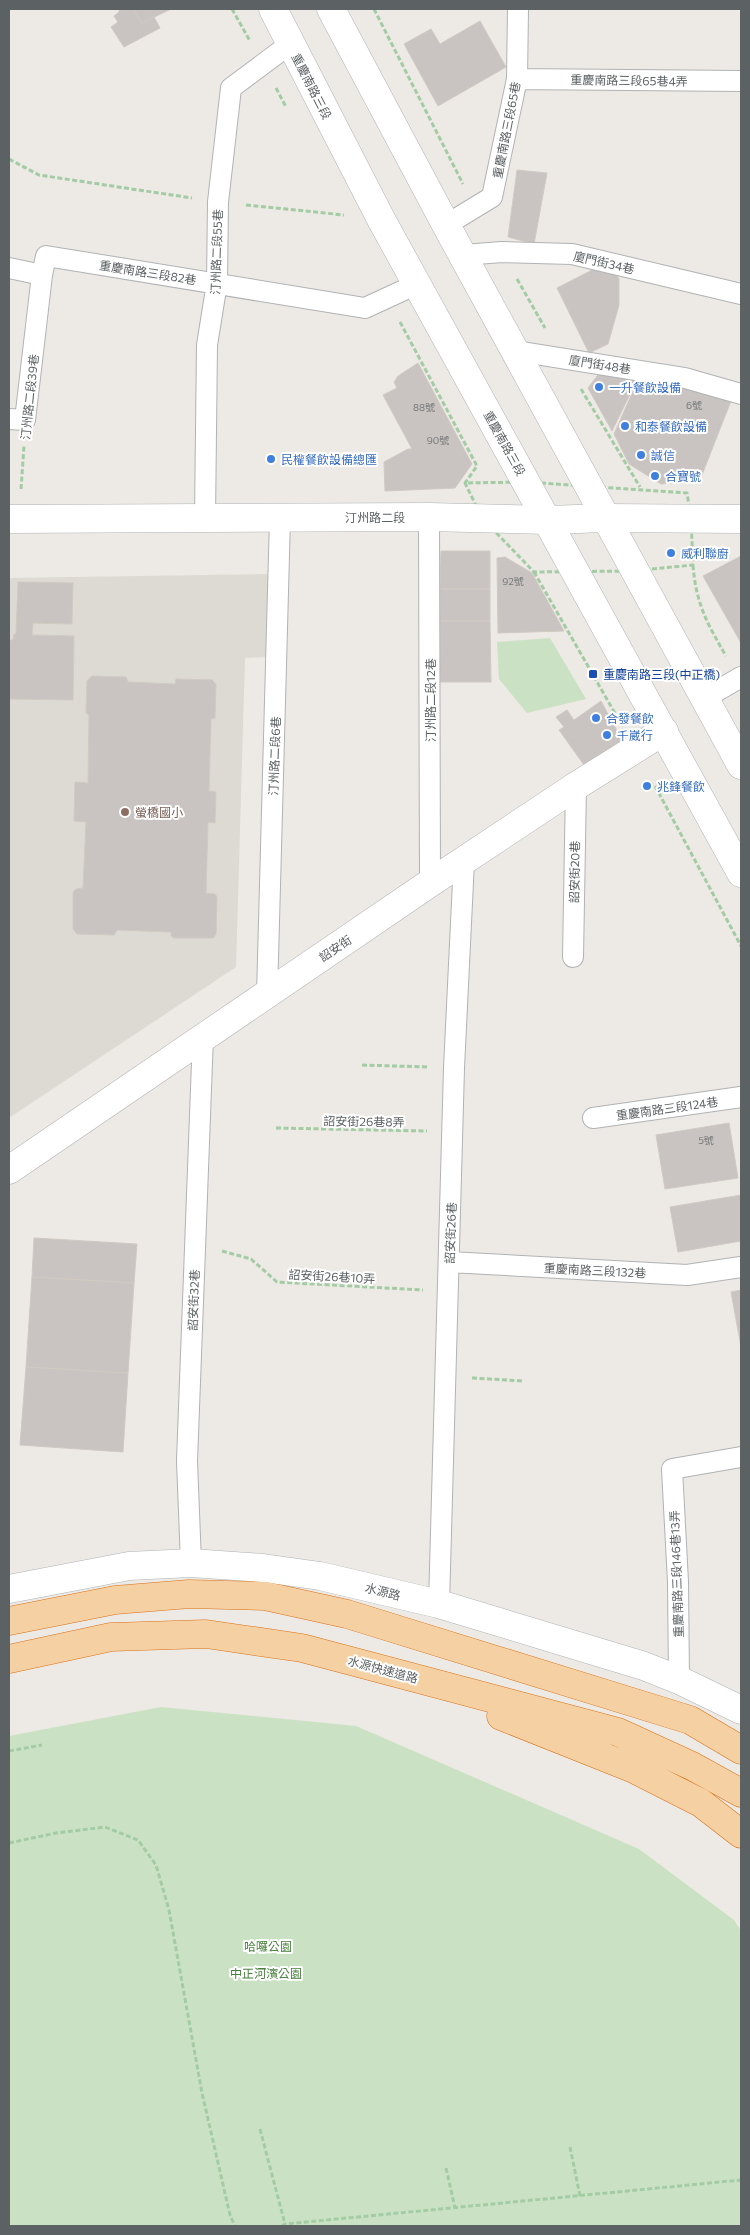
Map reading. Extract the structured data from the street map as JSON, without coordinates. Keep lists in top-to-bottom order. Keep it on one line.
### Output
{"streets":{"highway":["水源快速道路"],"main road":["重慶南路三段","汀州路二段","詔安街","水源路"],"lane":["重慶南路三段65巷4弄","重慶南路三段65巷","汀州路二段55巷","廈門街34巷","重慶南路三段82巷","廈門街48巷","汀州路二段39巷","汀州路二段12巷","汀州路二段6巷","詔安街20巷","重慶南路三段124巷","詔安街26巷","重慶南路三段132巷","詔安街32巷","重慶南路三段146巷13弄"],"path":["詔安街26巷8弄","詔安街26巷10弄"]},"crossings":[["重慶南路三段65巷4弄","重慶南路三段65巷"],["重慶南路三段","汀州路二段55巷"],["重慶南路三段","重慶南路三段82巷"],["重慶南路三段","汀州路二段"],["重慶南路三段","詔安街"],["汀州路二段55巷","重慶南路三段82巷"],["汀州路二段55巷","汀州路二段"],["重慶南路三段82巷","汀州路二段39巷"],["汀州路二段39巷","汀州路二段"],["汀州路二段","汀州路二段12巷"],["汀州路二段","汀州路二段6巷"],["汀州路二段12巷","詔安街"],["汀州路二段6巷","詔安街"],["詔安街20巷","詔安街"],["詔安街","詔安街26巷"],["詔安街","詔安街32巷"],["詔安街26巷8弄","詔安街26巷"],["詔安街26巷","重慶南路三段132巷"],["詔安街26巷","詔安街26巷10弄"],["詔安街26巷","水源路"],["詔安街26巷10弄","詔安街32巷"],["詔安街32巷","水源路"],["重慶南路三段146巷13弄","水源路"]],"parks":["哈囉公園","中正河濱公園"],"places":{"other":["一升餐飲設備","和泰餐飲設備","誠信","民權餐飲設備總匯","合寶號","威利聯廚","合發餐飲","千崴行","兆鋒餐飲","螢橋國小"],"transit":["重慶南路三段(中正橋)"]},"house_numbers":["6號","88號","90號","92號","5號"]}
